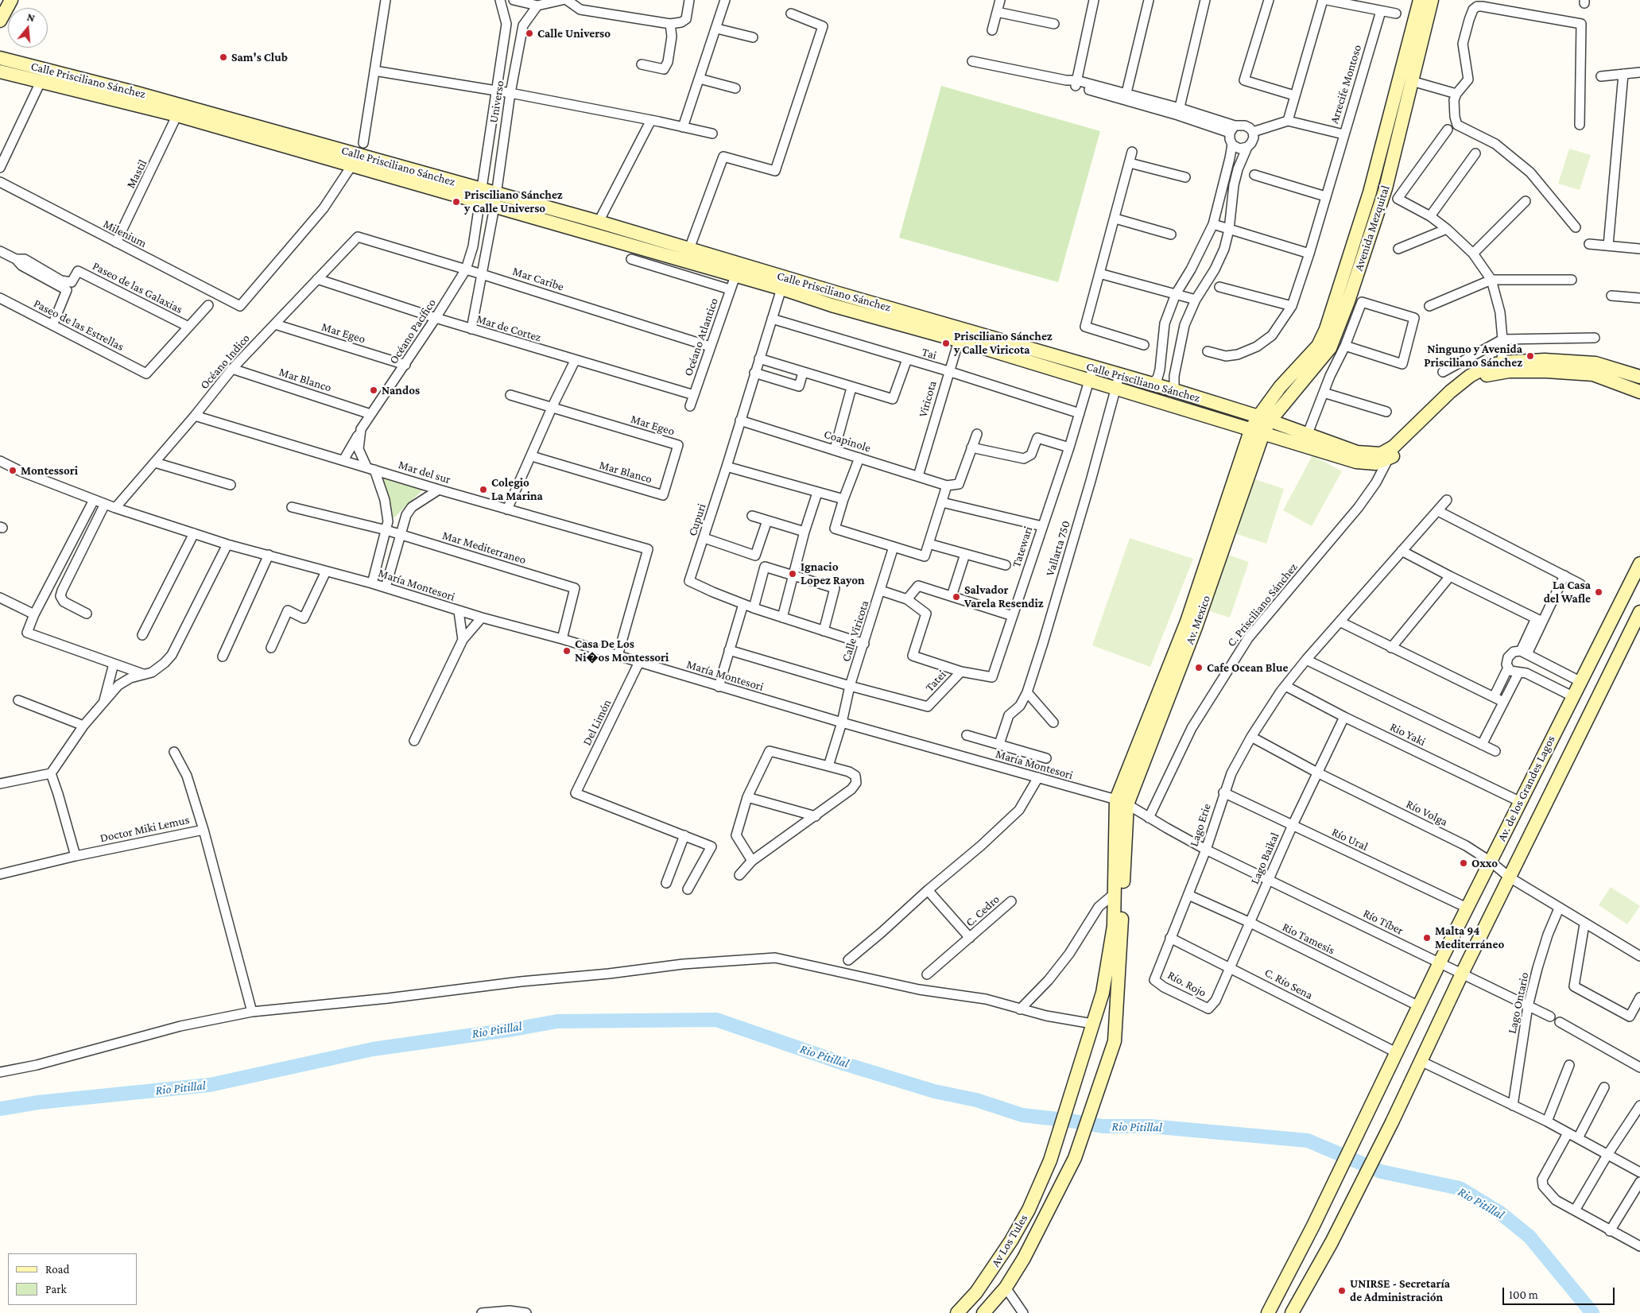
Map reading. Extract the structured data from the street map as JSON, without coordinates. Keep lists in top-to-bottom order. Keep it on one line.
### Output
{"streets":{"main road":["Calle Prisciliano Sánchez","Avenida Mezquital","Av. Mexico","Av. de los Grandes Lagos","Av Los Tules"],"street":["Arrecife Montoso","Universo","Mastil","Milenium","Mar Caribe","Paseo de las Galaxias","Paseo de las Estrellas","Mar de Cortez","Océano Pacífico","Mar Egeo","Océano Atlantico","Tai","Océano Indico","Mar Blanco","Viricota","Coapinole","Mar del sur","Cupuri","Tatewari","Mar Mediterraneo","Vallarta 750","María Montesori","C. Prisciliano Sánchez","Calle Viricota","Tatei","Del Limón","Rio Yaki","Río Volga","Lago Erie","Doctor Miki Lemus","Río Ural","Lago Baikal","C. Cedro","Río Tíber","Rio Tamesis","Río. Rojo","C. Río Sena","Lago Ontario"]},"crossings":[["Calle Prisciliano Sánchez","Universo"],["Calle Prisciliano Sánchez","Mastil"],["Calle Prisciliano Sánchez","Avenida Mezquital"],["Calle Prisciliano Sánchez","Milenium"],["Calle Prisciliano Sánchez","Océano Pacífico"],["Calle Prisciliano Sánchez","Océano Atlantico"],["Calle Prisciliano Sánchez","Viricota"],["Calle Prisciliano Sánchez","Cupuri"],["Calle Prisciliano Sánchez","Tatewari"],["Calle Prisciliano Sánchez","Vallarta 750"],["Calle Prisciliano Sánchez","C. Prisciliano Sánchez"],["Calle Prisciliano Sánchez","Av. Mexico"],["Universo","Océano Pacífico"],["Mastil","Milenium"],["Avenida Mezquital","Av. Mexico"],["Mar Caribe","Océano Pacífico"],["Mar Caribe","Océano Atlantico"],["Mar Caribe","Océano Indico"],["Paseo de las Galaxias","Paseo de las Estrellas"],["Mar de Cortez","Océano Pacífico"],["Mar de Cortez","Océano Atlantico"],["Mar de Cortez","Océano Indico"],["Océano Pacífico","Mar Egeo"],["Océano Pacífico","Mar Blanco"],["Océano Pacífico","Mar del sur"],["Océano Pacífico","Mar Mediterraneo"],["Océano Pacífico","María Montesori"],["Mar Egeo","Océano Indico"],["Mar Egeo","Mar Blanco"],["Tai","Viricota"],["Tai","Cupuri"],["Tai","Tatewari"],["Océano Indico","Mar Blanco"],["Océano Indico","Mar del sur"],["Océano Indico","María Montesori"],["Viricota","Coapinole"],["Coapinole","Cupuri"],["Mar del sur","María Montesori"],["Cupuri","Calle Viricota"],["Tatewari","Tatei"],["Mar Mediterraneo","María Montesori"],["María Montesori","C. Prisciliano Sánchez"],["María Montesori","Av. Mexico"],["María Montesori","Calle Viricota"],["María Montesori","Del Limón"],["María Montesori","Lago Erie"],["María Montesori","Río Tíber"],["María Montesori","Av Los Tules"],["Av. Mexico","Av Los Tules"],["Calle Viricota","Tatei"],["Rio Yaki","Av. de los Grandes Lagos"],["Rio Yaki","Lago Erie"],["Rio Yaki","Lago Baikal"],["Av. de los Grandes Lagos","Río Volga"],["Av. de los Grandes Lagos","Río Ural"],["Av. de los Grandes Lagos","Río Tíber"],["Av. de los Grandes Lagos","Rio Tamesis"],["Av. de los Grandes Lagos","C. Río Sena"],["Río Volga","Lago Erie"],["Río Volga","Lago Baikal"],["Río Volga","Lago Ontario"],["Lago Erie","Río Ural"],["Lago Erie","Río Tíber"],["Lago Erie","Rio Tamesis"],["Lago Erie","Río. Rojo"],["Lago Erie","C. Río Sena"],["Río Ural","Lago Baikal"],["Lago Baikal","Río Tíber"],["Lago Baikal","Rio Tamesis"],["Lago Baikal","Río. Rojo"],["Lago Baikal","C. Río Sena"],["Río Tíber","Lago Ontario"]],"water":["Rio Pitillal"],"places":["Calle Universo","Sam's Club","Prisciliano Sánchez y Calle Universo","Prisciliano Sánchez y Calle Viricota","Ninguno y Avenida Prisciliano Sánchez","Nandos","Montessori","Colegio La Marina","Ignacio Lopez Rayon","La Casa del Wafle","Salvador Varela Resendiz","Casa De Los Ni�os Montessori","Cafe Ocean Blue","Oxxo","Malta 94 Mediterráneo","UNIRSE - Secretaría de Administración"],"legend":["Road","Park"],"scale_bar":"100 m","north":"top"}
